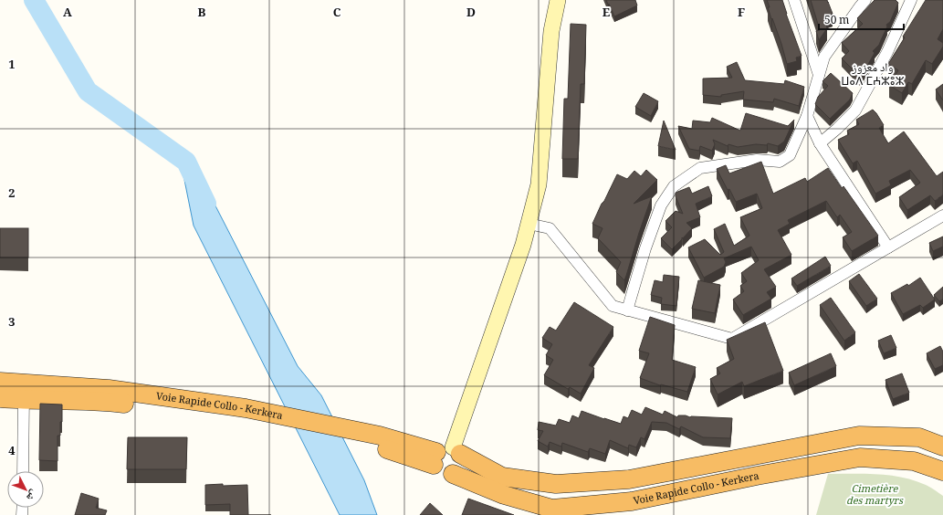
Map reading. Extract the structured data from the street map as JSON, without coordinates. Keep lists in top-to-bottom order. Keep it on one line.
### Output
{"streets":{"highway":["Voie Rapide Collo - Kerkera"]},"districts":["واد معزوز ⵡⴰⴷ ⵎⵄⵣⵓⵣ"],"parks":["Cimetière des martyrs"],"scale_bar":"50 m","north":"bottom right","grid":{"columns":["A","B","C","D","E","F"],"rows":["1","2","3","4"]}}
